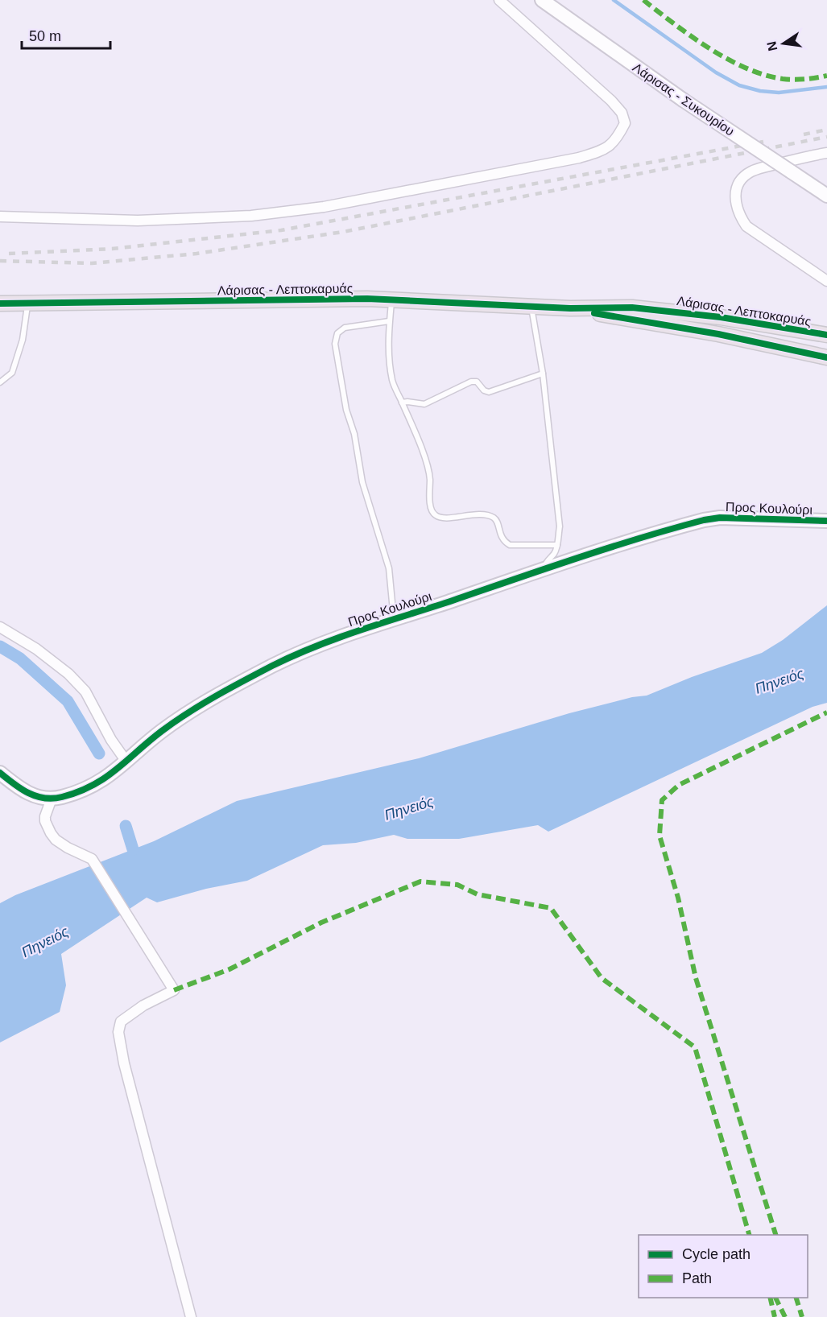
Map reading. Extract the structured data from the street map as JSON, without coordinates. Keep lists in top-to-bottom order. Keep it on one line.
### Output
{"streets":{"main road":["Λάρισας - Λεπτοκαρυάς"],"street":["Λάρισας - Συκουρίου","Προς Κουλούρι"]},"water":["Πηνειός"],"legend":["Cycle path","Path"],"scale_bar":"50 m","north":"left"}
